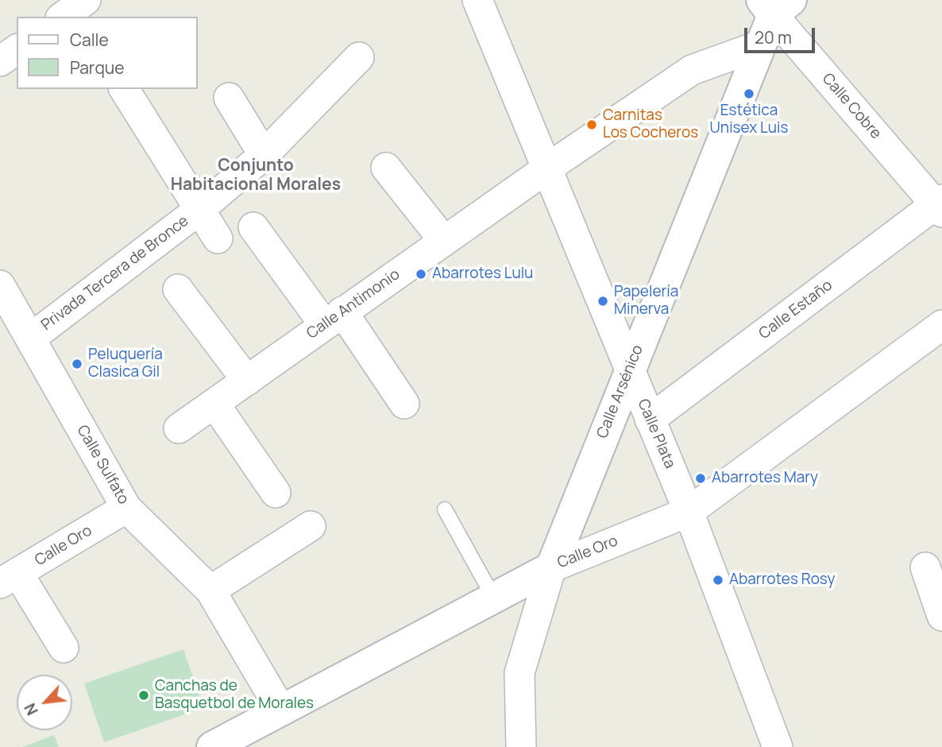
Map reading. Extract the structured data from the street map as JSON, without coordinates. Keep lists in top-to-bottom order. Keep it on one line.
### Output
{"streets":{"street":["Calle Cobre","Privada Tercera de Bronce","Calle Antimonio","Calle Estaño","Calle Arsénico","Calle Plata","Calle Sulfato","Calle Oro"]},"crossings":[["Calle Cobre","Calle Estaño"],["Calle Cobre","Calle Arsénico"],["Privada Tercera de Bronce","Calle Sulfato"],["Calle Antimonio","Calle Plata"],["Calle Estaño","Calle Plata"],["Calle Arsénico","Calle Plata"],["Calle Arsénico","Calle Oro"],["Calle Plata","Calle Oro"],["Calle Sulfato","Calle Oro"]],"districts":["Conjunto Habitacional Morales"],"places":["Estética Unisex Luis","Carnitas Los Cocheros","Abarrotes Lulu","Papelería Minerva","Peluquería Clasica Gil","Abarrotes Mary","Abarrotes Rosy","Canchas de Basquetbol de Morales"],"legend":["Calle","Parque"],"scale_bar":"20 m","north":"bottom left"}
